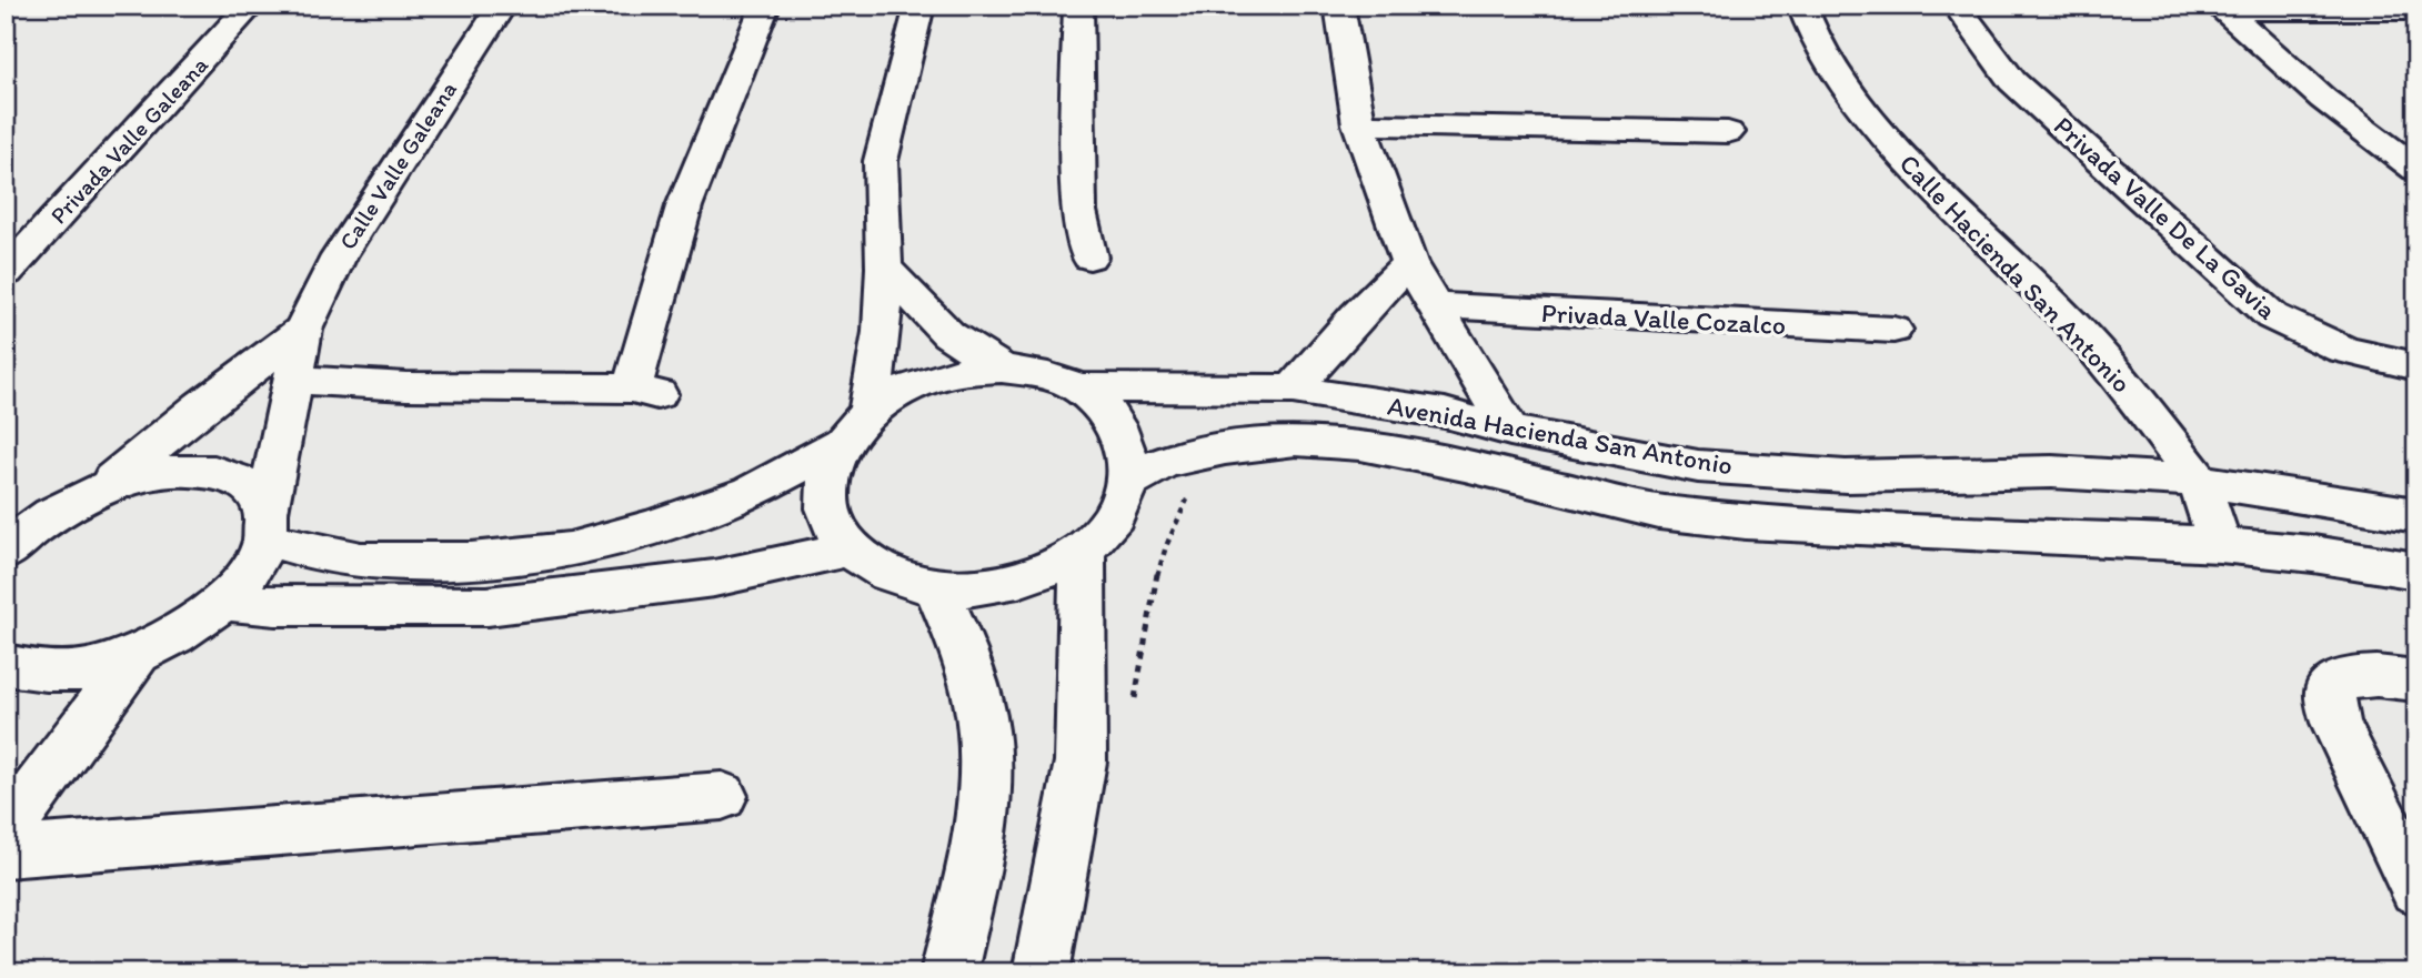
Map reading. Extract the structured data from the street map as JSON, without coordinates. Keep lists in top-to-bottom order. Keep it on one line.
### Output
{"streets":{"street":["Privada Valle Galeana","Calle Valle Galeana","Privada Valle De La Gavia","Calle Hacienda San Antonio","Privada Valle Cozalco","Avenida Hacienda San Antonio"]},"crossings":[["Calle Hacienda San Antonio","Avenida Hacienda San Antonio"]]}
